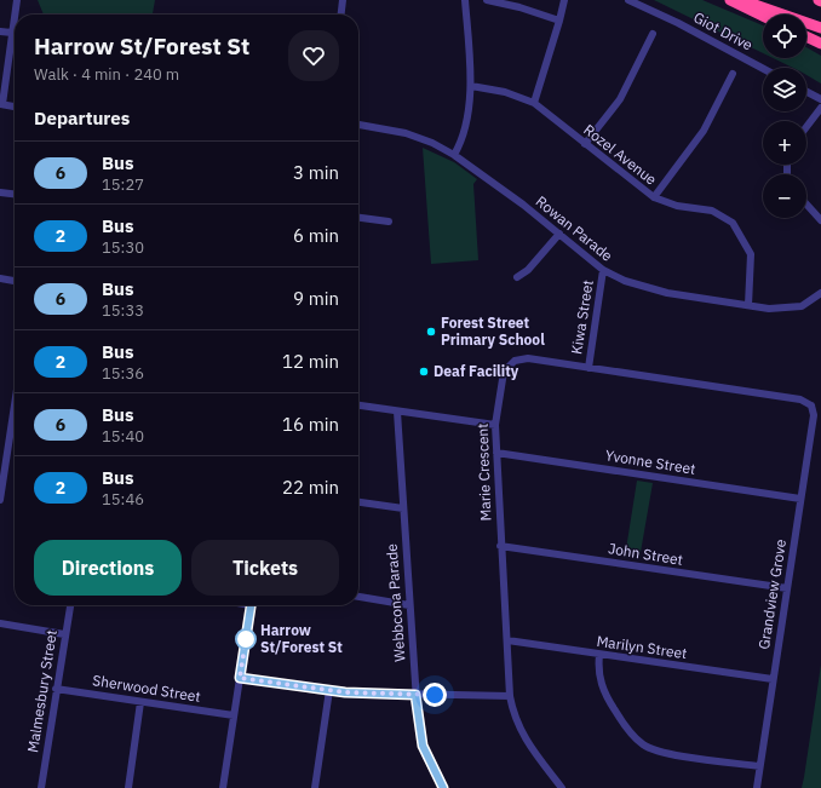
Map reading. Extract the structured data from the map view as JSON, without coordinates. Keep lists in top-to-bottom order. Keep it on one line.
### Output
{"streets":{"street":["Giot Drive","Rozel Avenue","Rowan Parade","Kiwa Street","Yvonne Street","Marie Crescent","John Street","Grandview Grove","Webbcona Parade","Marilyn Street","Sherwood Street","Malmesbury Street"]},"crossings":[["Rozel Avenue","Rowan Parade"],["Rowan Parade","Kiwa Street"],["Kiwa Street","Marie Crescent"],["Yvonne Street","Marie Crescent"],["Yvonne Street","Grandview Grove"],["Marie Crescent","John Street"],["Marie Crescent","Grandview Grove"],["Marie Crescent","Marilyn Street"],["John Street","Grandview Grove"],["Grandview Grove","Marilyn Street"],["Sherwood Street","Malmesbury Street"]],"places":["Forest Street Primary School","Deaf Facility","Harrow St/Forest St"],"lines":["bus line 6"],"page":{"map_buttons":["+","−"],"heading":[["Harrow St/Forest St","Walk · 4 min · 240 m"],"Departures"],"list":[{"mark":"6","name":"Bus","note":"15:27","value":"3 min"},{"mark":"2","name":"Bus","note":"15:30","value":"6 min"},{"mark":"6","name":"Bus","note":"15:33","value":"9 min"},{"mark":"2","name":"Bus","note":"15:36","value":"12 min"},{"mark":"6","name":"Bus","note":"15:40","value":"16 min"},{"mark":"2","name":"Bus","note":"15:46","value":"22 min"}],"buttons":["Directions","Tickets"]}}
